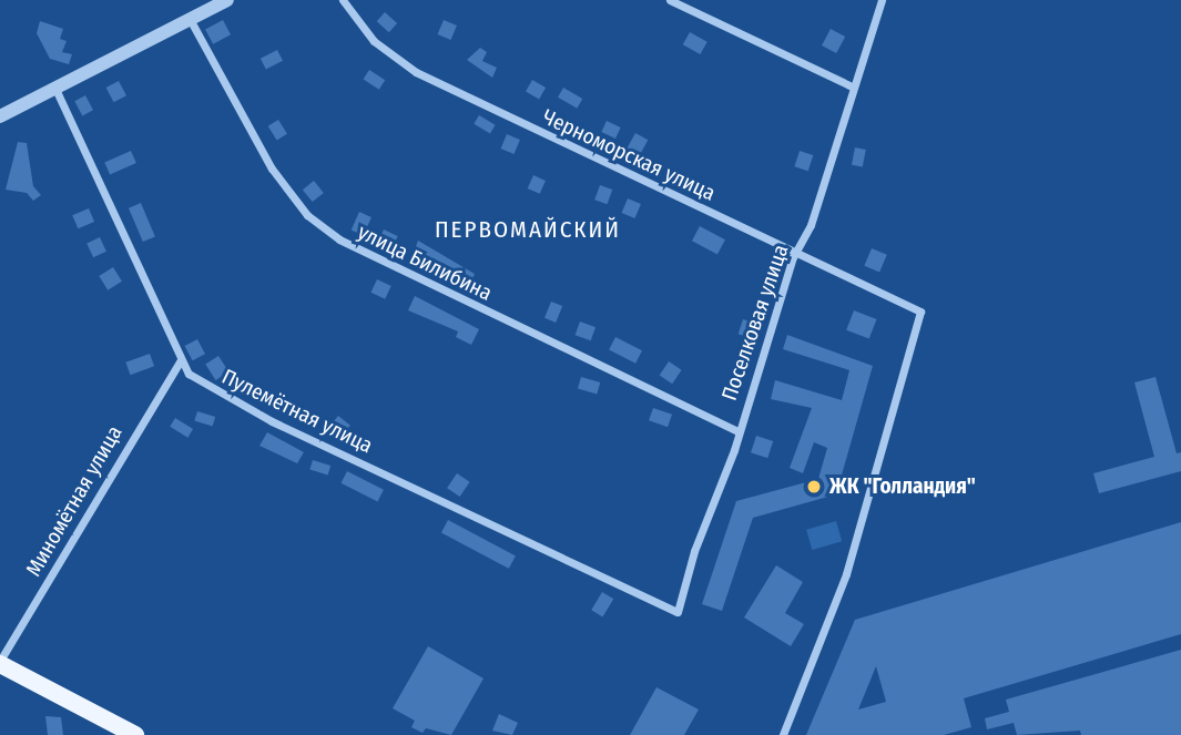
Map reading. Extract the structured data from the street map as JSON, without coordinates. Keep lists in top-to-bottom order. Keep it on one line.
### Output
{"streets":{"street":["Черноморская улица","улица Билибина","Поселковая улица","Пулемётная улица","Миномётная улица"]},"crossings":[["Черноморская улица","Поселковая улица"],["улица Билибина","Поселковая улица"],["Поселковая улица","Пулемётная улица"],["Пулемётная улица","Миномётная улица"]],"districts":["ПЕРВОМАЙСКИЙ"],"places":["ЖК \"Голландия\""]}
